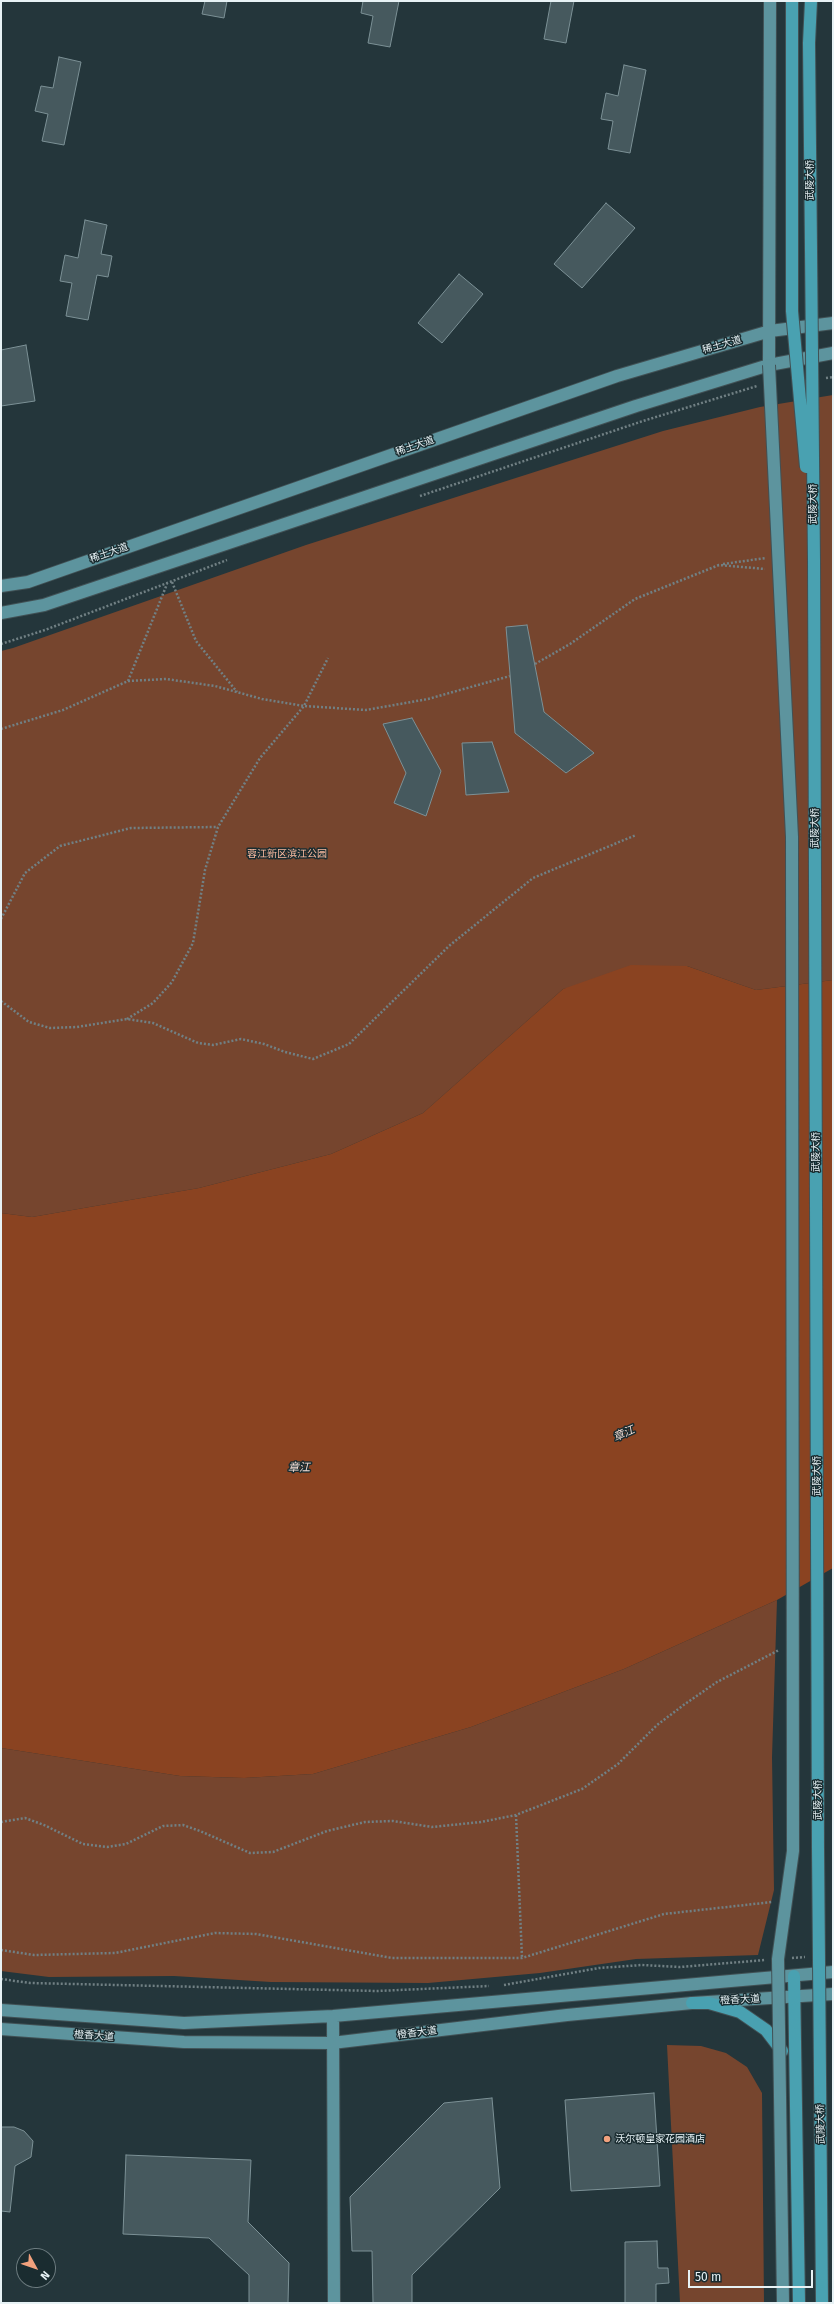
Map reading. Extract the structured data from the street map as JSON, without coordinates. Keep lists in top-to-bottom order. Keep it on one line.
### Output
{"streets":{"main road":["武陵大桥","稀土大道","橙香大道"]},"water":["章江"],"parks":["蓉江新区滨江公园"],"places":["沃尔顿皇家花园酒店"],"scale_bar":"50 m","north":"bottom right"}
